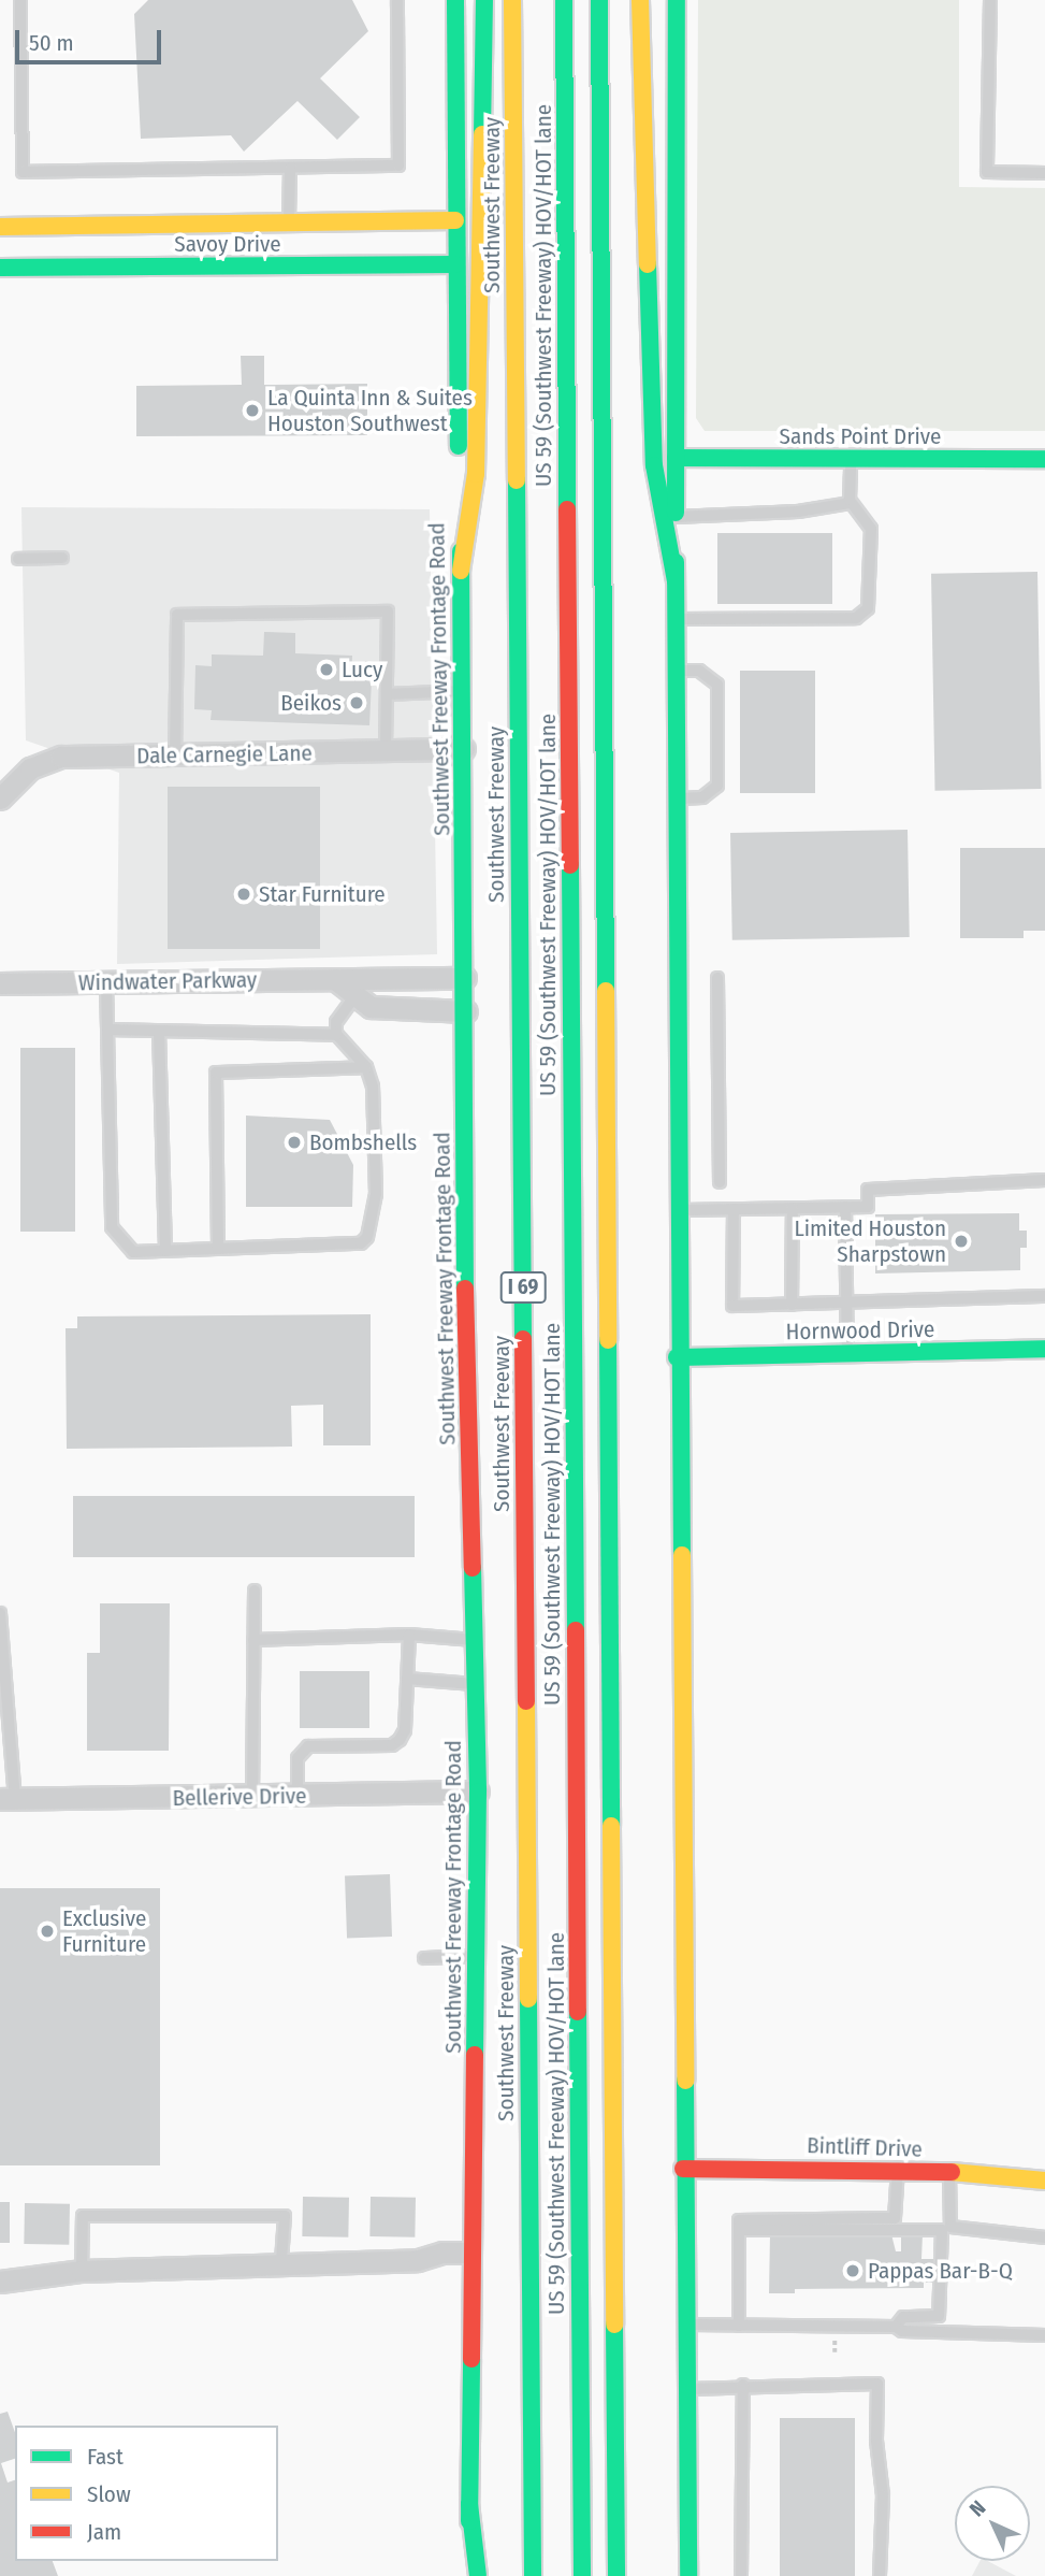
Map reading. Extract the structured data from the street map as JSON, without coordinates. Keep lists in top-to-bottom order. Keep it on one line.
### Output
{"streets":{"main road":["Southwest Freeway","Savoy Drive","US 59 (Southwest Freeway) HOV/HOT lane","Sands Point Drive","Southwest Freeway Frontage Road","I 69","Hornwood Drive","Bintliff Drive"],"street":["Dale Carnegie Lane","Windwater Parkway","Bellerive Drive"]},"crossings":[["Savoy Drive","Southwest Freeway Frontage Road"],["Southwest Freeway Frontage Road","Dale Carnegie Lane"],["Southwest Freeway Frontage Road","Windwater Parkway"],["Southwest Freeway Frontage Road","Bellerive Drive"]],"places":["La Quinta Inn & Suites Houston Southwest","Lucy","Beikos","Star Furniture","Bombshells","Limited Houston Sharpstown","Exclusive Furniture","Pappas Bar-B-Q"],"legend":["Fast","Slow","Jam"],"scale_bar":"50 m","north":"top left"}
